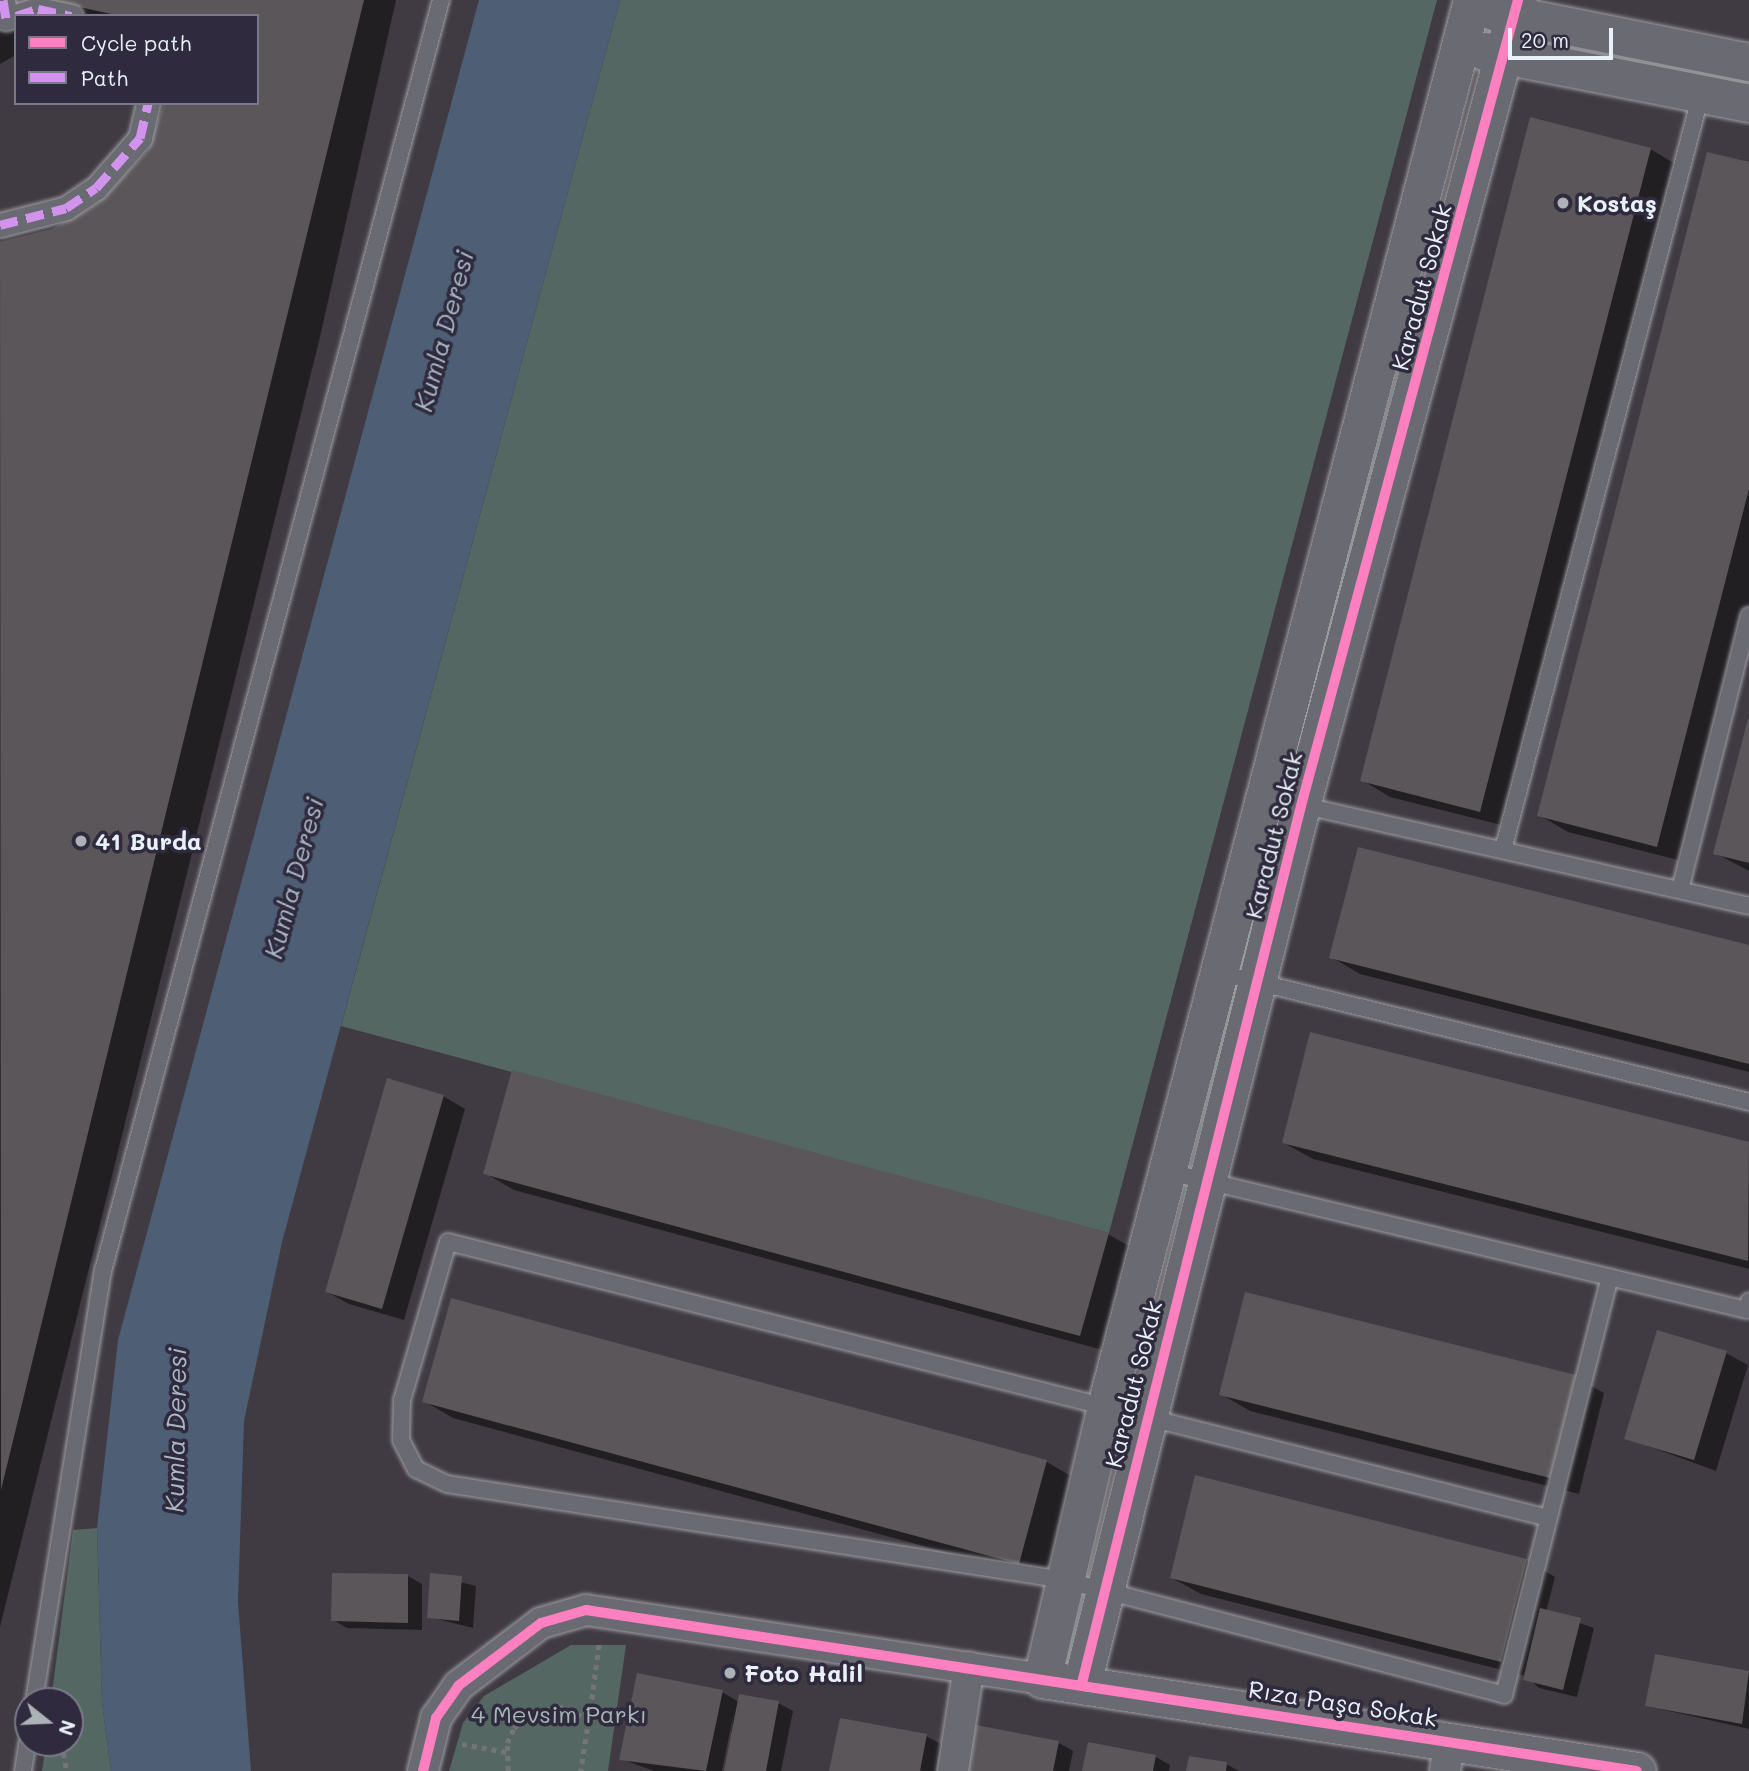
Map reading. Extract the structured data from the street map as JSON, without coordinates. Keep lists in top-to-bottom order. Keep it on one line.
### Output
{"streets":{"street":["Karadut Sokak","Rıza Paşa Sokak"]},"crossings":[["Karadut Sokak","Rıza Paşa Sokak"]],"water":["Kumla Deresi"],"parks":["4 Mevsim Parkı"],"places":["Kostaş","41 Burda","Foto Halil"],"legend":["Cycle path","Path"],"scale_bar":"20 m","north":"right"}
